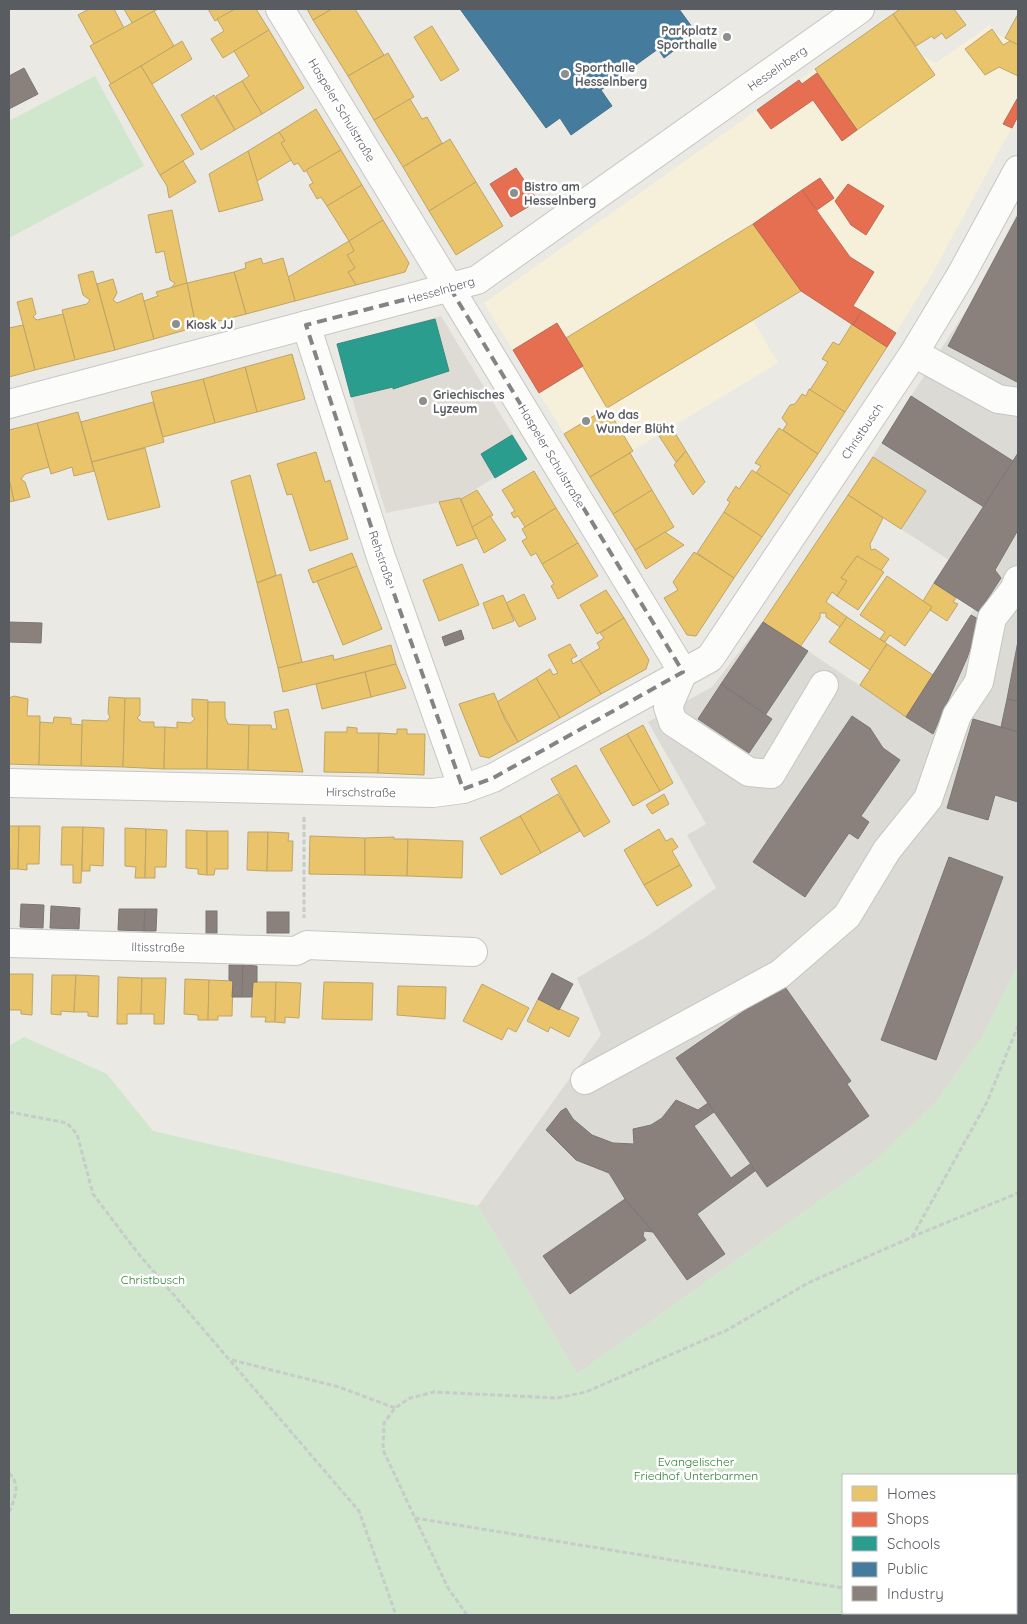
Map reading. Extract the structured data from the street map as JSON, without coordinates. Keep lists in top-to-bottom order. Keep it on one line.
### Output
{"streets":{"street":["Hesselnberg","Haspeler Schulstraße","Christbusch","Rehstraße","Hirschstraße","Iltisstraße"]},"crossings":[["Hesselnberg","Haspeler Schulstraße"],["Hesselnberg","Rehstraße"],["Haspeler Schulstraße","Christbusch"],["Haspeler Schulstraße","Hirschstraße"],["Christbusch","Hirschstraße"],["Rehstraße","Hirschstraße"]],"parks":["Christbusch","Evangelischer Friedhof Unterbarmen"],"places":["Parkplatz Sporthalle","Sporthalle Hesselnberg","Bistro am Hesselnberg","Kiosk JJ","Griechisches Lyzeum","Wo das Wunder Blüht"],"legend":["Homes","Shops","Schools","Public","Industry"]}
